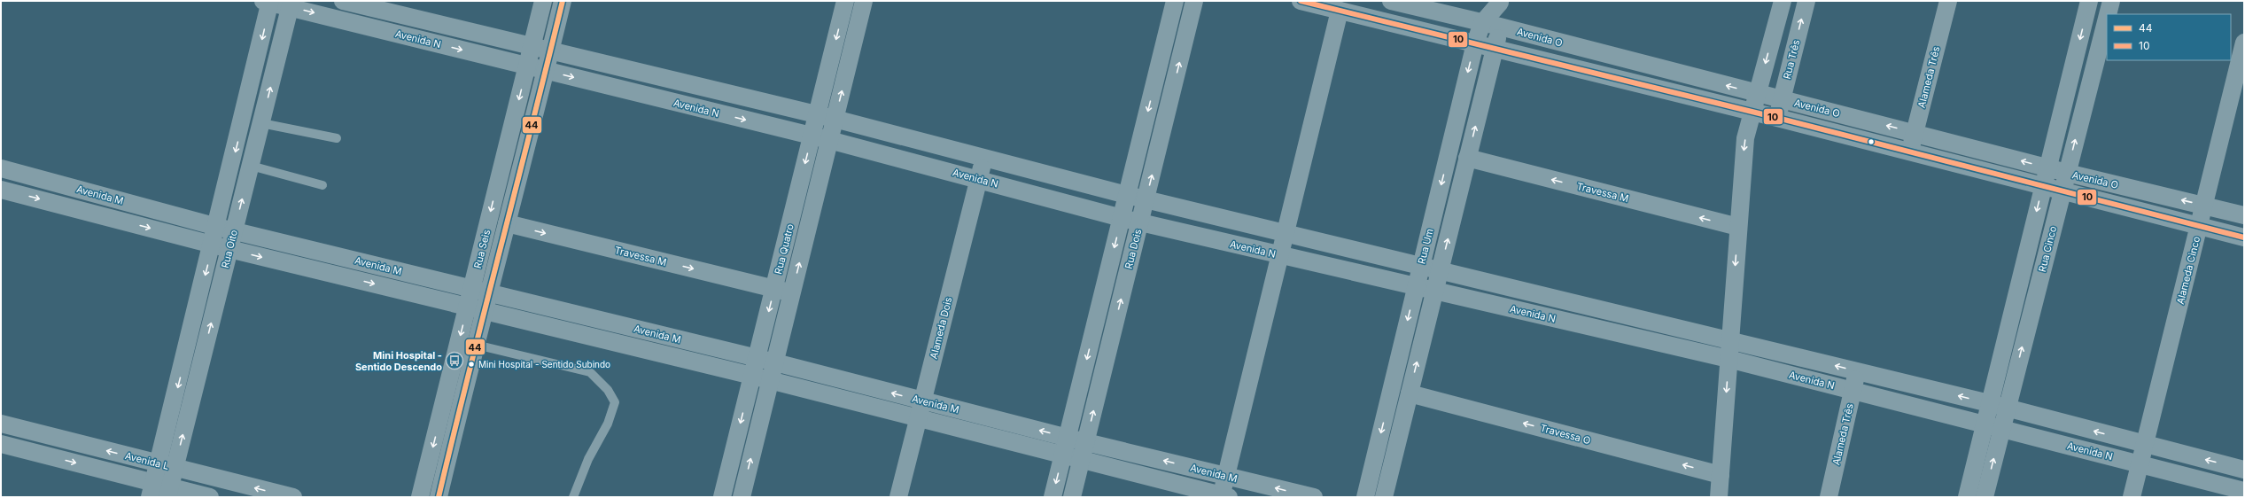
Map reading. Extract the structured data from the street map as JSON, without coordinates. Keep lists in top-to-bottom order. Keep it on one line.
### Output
{"streets":{"street":["Avenida O","Avenida N","Rua Três","Alameda Três","Travessa M","Avenida M","Rua Um","Rua Oito","Rua Seis","Rua Quatro","Rua Dois","Rua Cinco","Alameda Cinco","Alameda Dois","Travessa O","Avenida L"]},"crossings":[["Avenida O","Rua Três"],["Avenida O","Alameda Três"],["Avenida O","Rua Um"],["Avenida O","Rua Cinco"],["Avenida O","Alameda Cinco"],["Avenida N","Alameda Três"],["Avenida N","Rua Um"],["Avenida N","Rua Oito"],["Avenida N","Rua Seis"],["Avenida N","Rua Quatro"],["Avenida N","Rua Dois"],["Avenida N","Rua Cinco"],["Avenida N","Alameda Cinco"],["Avenida N","Alameda Dois"],["Travessa M","Rua Um"],["Travessa M","Rua Seis"],["Travessa M","Rua Quatro"],["Avenida M","Rua Oito"],["Avenida M","Rua Seis"],["Avenida M","Rua Quatro"],["Avenida M","Rua Dois"],["Avenida M","Alameda Dois"],["Rua Um","Travessa O"],["Rua Oito","Avenida L"]],"one_way":["Travessa O"],"places":{"bus stop":["Mini Hospital - Sentido Descendo"],"other":["Mini Hospital - Sentido Subindo"]},"lines":["transit line 44","transit line 10"],"legend":["44","10"]}
